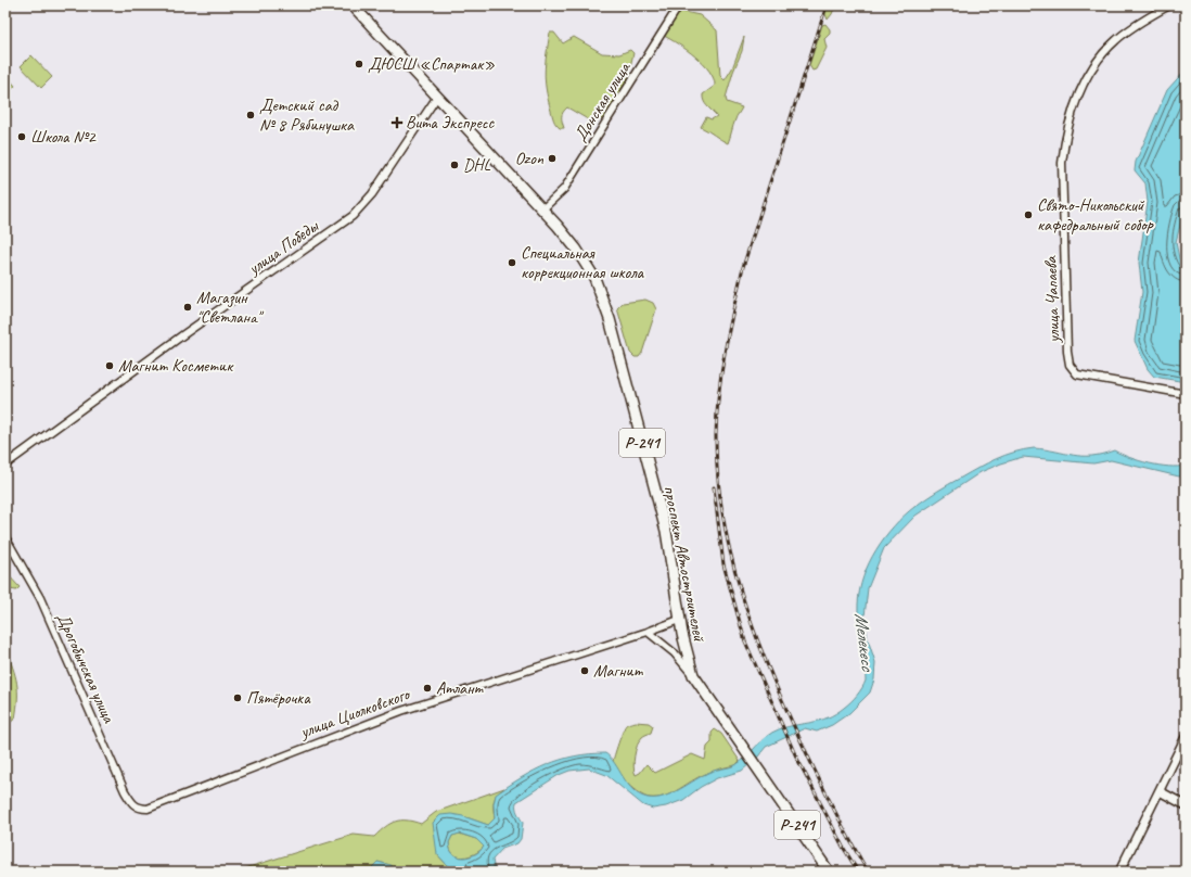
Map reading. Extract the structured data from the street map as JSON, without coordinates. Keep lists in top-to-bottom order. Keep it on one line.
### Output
{"streets":{"highway":["Р-241","проспект Автостроителей"],"street":["Донская улица","улица Победы","улица Чапаева","Дрогобычская улица","улица Циолковского"]},"crossings":[["Донская улица","проспект Автостроителей"],["улица Победы","проспект Автостроителей"],["проспект Автостроителей","улица Циолковского"],["Дрогобычская улица","улица Циолковского"]],"water":["Мелекесс"],"places":{"other":["ДЮСШ «Спартак»","Детский сад № 8 Рябинушка","Школа №2","Ozon","DHL","Свято-Никольский кафедральный собор","Специальная коррекционная школа","Магазин \"Светлана\"","Магнит Косметик","Магнит","Атлант","Пятёрочка"],"health":["Вита Экспресс"]}}
